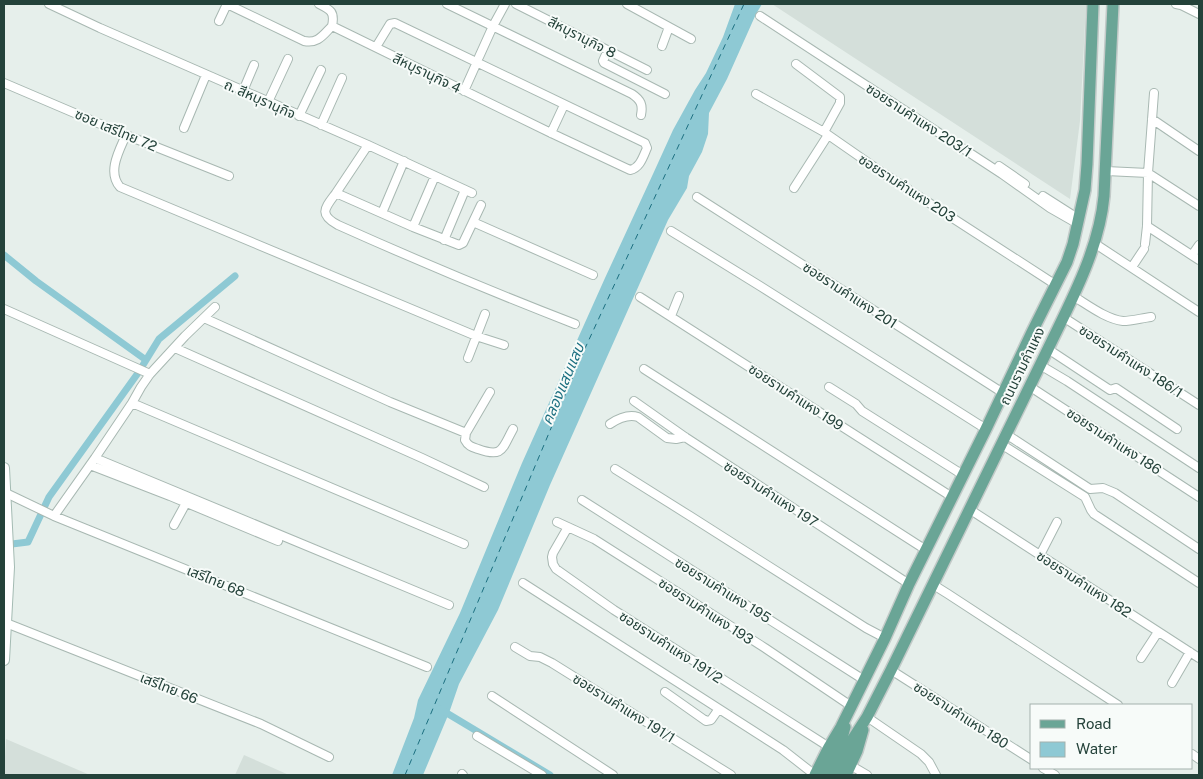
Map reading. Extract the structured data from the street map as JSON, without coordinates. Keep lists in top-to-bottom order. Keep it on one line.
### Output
{"streets":{"main road":["ถนนรามคำแหง"],"street":["สีหบุรานุกิจ 8","สีหบุรานุกิจ 4","ถ. สีหบุรานุกิจ","ซอยรามคำแหง 203/1","ซอย เสรีไทย 72","ซอยรามคำแหง 203","ซอยรามคำแหง 201","ซอยรามคำแหง 186/1","ซอยรามคำแหง 199","ซอยรามคำแหง 186","ซอยรามคำแหง 197","เสรีไทย 68","ซอยรามคำแหง 182","ซอยรามคำแหง 195","ซอยรามคำแหง 193","ซอยรามคำแหง 191/2","เสรีไทย 66","ซอยรามคำแหง 191/1","ซอยรามคำแหง 180"]},"crossings":[["ซอยรามคำแหง 203/1","ถนนรามคำแหง"],["ซอยรามคำแหง 203","ถนนรามคำแหง"],["ซอยรามคำแหง 201","ถนนรามคำแหง"],["ซอยรามคำแหง 186/1","ถนนรามคำแหง"],["ถนนรามคำแหง","ซอยรามคำแหง 199"],["ถนนรามคำแหง","ซอยรามคำแหง 186"],["ถนนรามคำแหง","ซอยรามคำแหง 197"],["ถนนรามคำแหง","ซอยรามคำแหง 182"],["ถนนรามคำแหง","ซอยรามคำแหง 195"],["ถนนรามคำแหง","ซอยรามคำแหง 193"],["ถนนรามคำแหง","ซอยรามคำแหง 191/2"],["ถนนรามคำแหง","ซอยรามคำแหง 180"],["ซอยรามคำแหง 193","ซอยรามคำแหง 191/2"]],"water":["คลองแสนแสบ"],"legend":["Road","Water"]}
